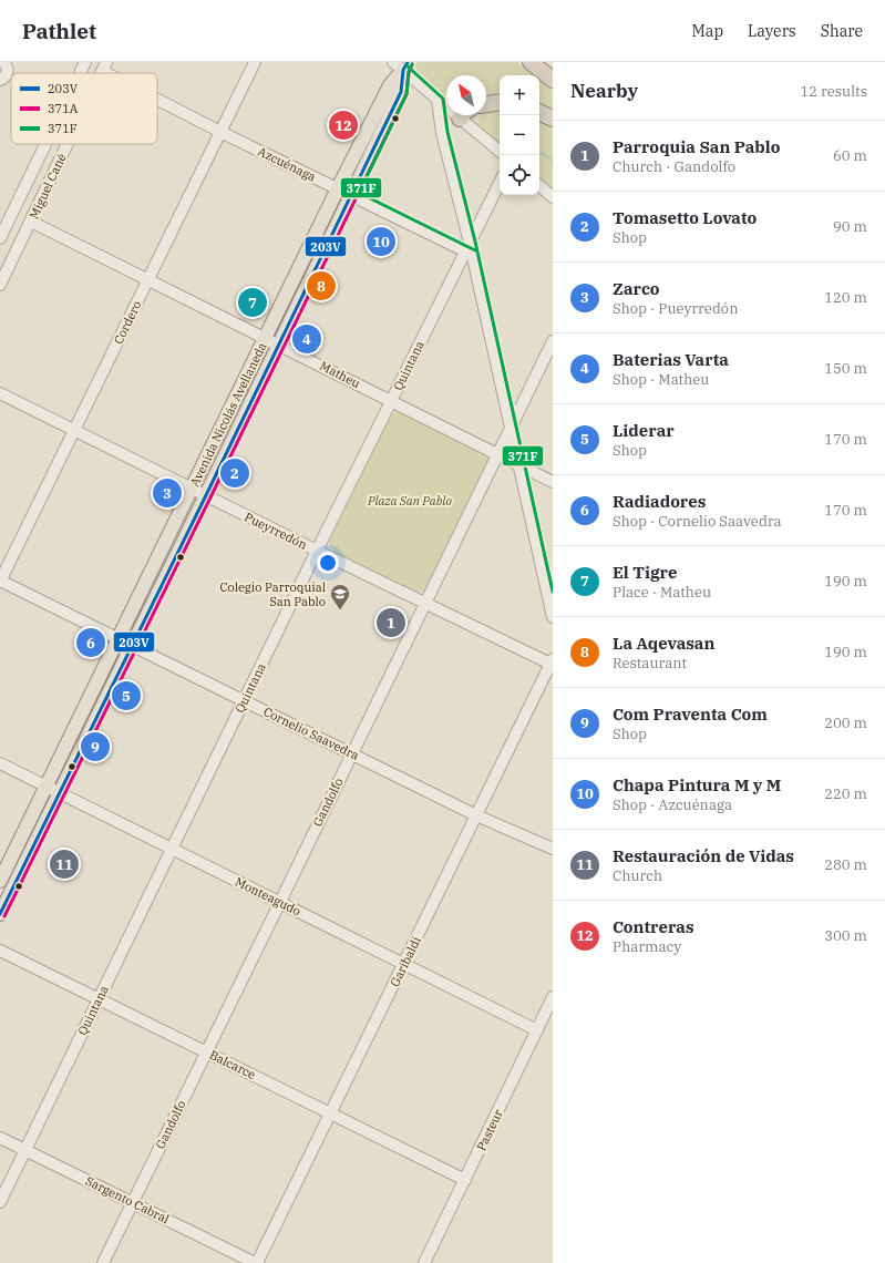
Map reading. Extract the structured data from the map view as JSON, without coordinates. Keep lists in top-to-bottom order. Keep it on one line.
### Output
{"streets":{"main road":["Avenida Nicolás Avellaneda"],"street":["Azcuénaga","Miguel Cané","Cordero","Quintana","Matheu","Pueyrredón","Cornelio Saavedra","Gandolfo","Monteagudo","Garibaldi","Balcarce","Pasteur","Sargento Cabral"]},"crossings":[["Azcuénaga","Cordero"],["Azcuénaga","Quintana"],["Azcuénaga","Avenida Nicolás Avellaneda"],["Miguel Cané","Matheu"],["Cordero","Matheu"],["Cordero","Pueyrredón"],["Cordero","Cornelio Saavedra"],["Quintana","Matheu"],["Quintana","Pueyrredón"],["Quintana","Cornelio Saavedra"],["Quintana","Monteagudo"],["Quintana","Balcarce"],["Quintana","Sargento Cabral"],["Matheu","Avenida Nicolás Avellaneda"],["Matheu","Gandolfo"],["Avenida Nicolás Avellaneda","Pueyrredón"],["Avenida Nicolás Avellaneda","Cornelio Saavedra"],["Avenida Nicolás Avellaneda","Monteagudo"],["Pueyrredón","Gandolfo"],["Pueyrredón","Garibaldi"],["Cornelio Saavedra","Gandolfo"],["Cornelio Saavedra","Garibaldi"],["Gandolfo","Monteagudo"],["Gandolfo","Balcarce"],["Gandolfo","Sargento Cabral"],["Monteagudo","Garibaldi"],["Monteagudo","Pasteur"],["Garibaldi","Balcarce"],["Garibaldi","Sargento Cabral"],["Balcarce","Pasteur"]],"parks":["Plaza San Pablo"],"places":{"school or university":["Colegio Parroquial San Pablo"]},"lines":["transit line 203V","transit line 371A","transit line 371F"],"legend":["203V","371A","371F"],"north":"top left","page":{"header":"Pathlet","nav":["Map","Layers","Share"],"heading":["Nearby","12 results"],"map_buttons":["+","−"],"pins":["12","10","8","7","4","2","3","1","6","5","9","11"],"list":[{"mark":"1","name":"Parroquia San Pablo","note":"Church · Gandolfo","value":"60 m"},{"mark":"2","name":"Tomasetto Lovato","note":"Shop","value":"90 m"},{"mark":"3","name":"Zarco","note":"Shop · Pueyrredón","value":"120 m"},{"mark":"4","name":"Baterias Varta","note":"Shop · Matheu","value":"150 m"},{"mark":"5","name":"Liderar","note":"Shop","value":"170 m"},{"mark":"6","name":"Radiadores","note":"Shop · Cornelio Saavedra","value":"170 m"},{"mark":"7","name":"El Tigre","note":"Place · Matheu","value":"190 m"},{"mark":"8","name":"La Aqevasan","note":"Restaurant","value":"190 m"},{"mark":"9","name":"Com Praventa Com","note":"Shop","value":"200 m"},{"mark":"10","name":"Chapa Pintura M y M","note":"Shop · Azcuénaga","value":"220 m"},{"mark":"11","name":"Restauración de Vidas","note":"Church","value":"280 m"},{"mark":"12","name":"Contreras","note":"Pharmacy","value":"300 m"}]}}
